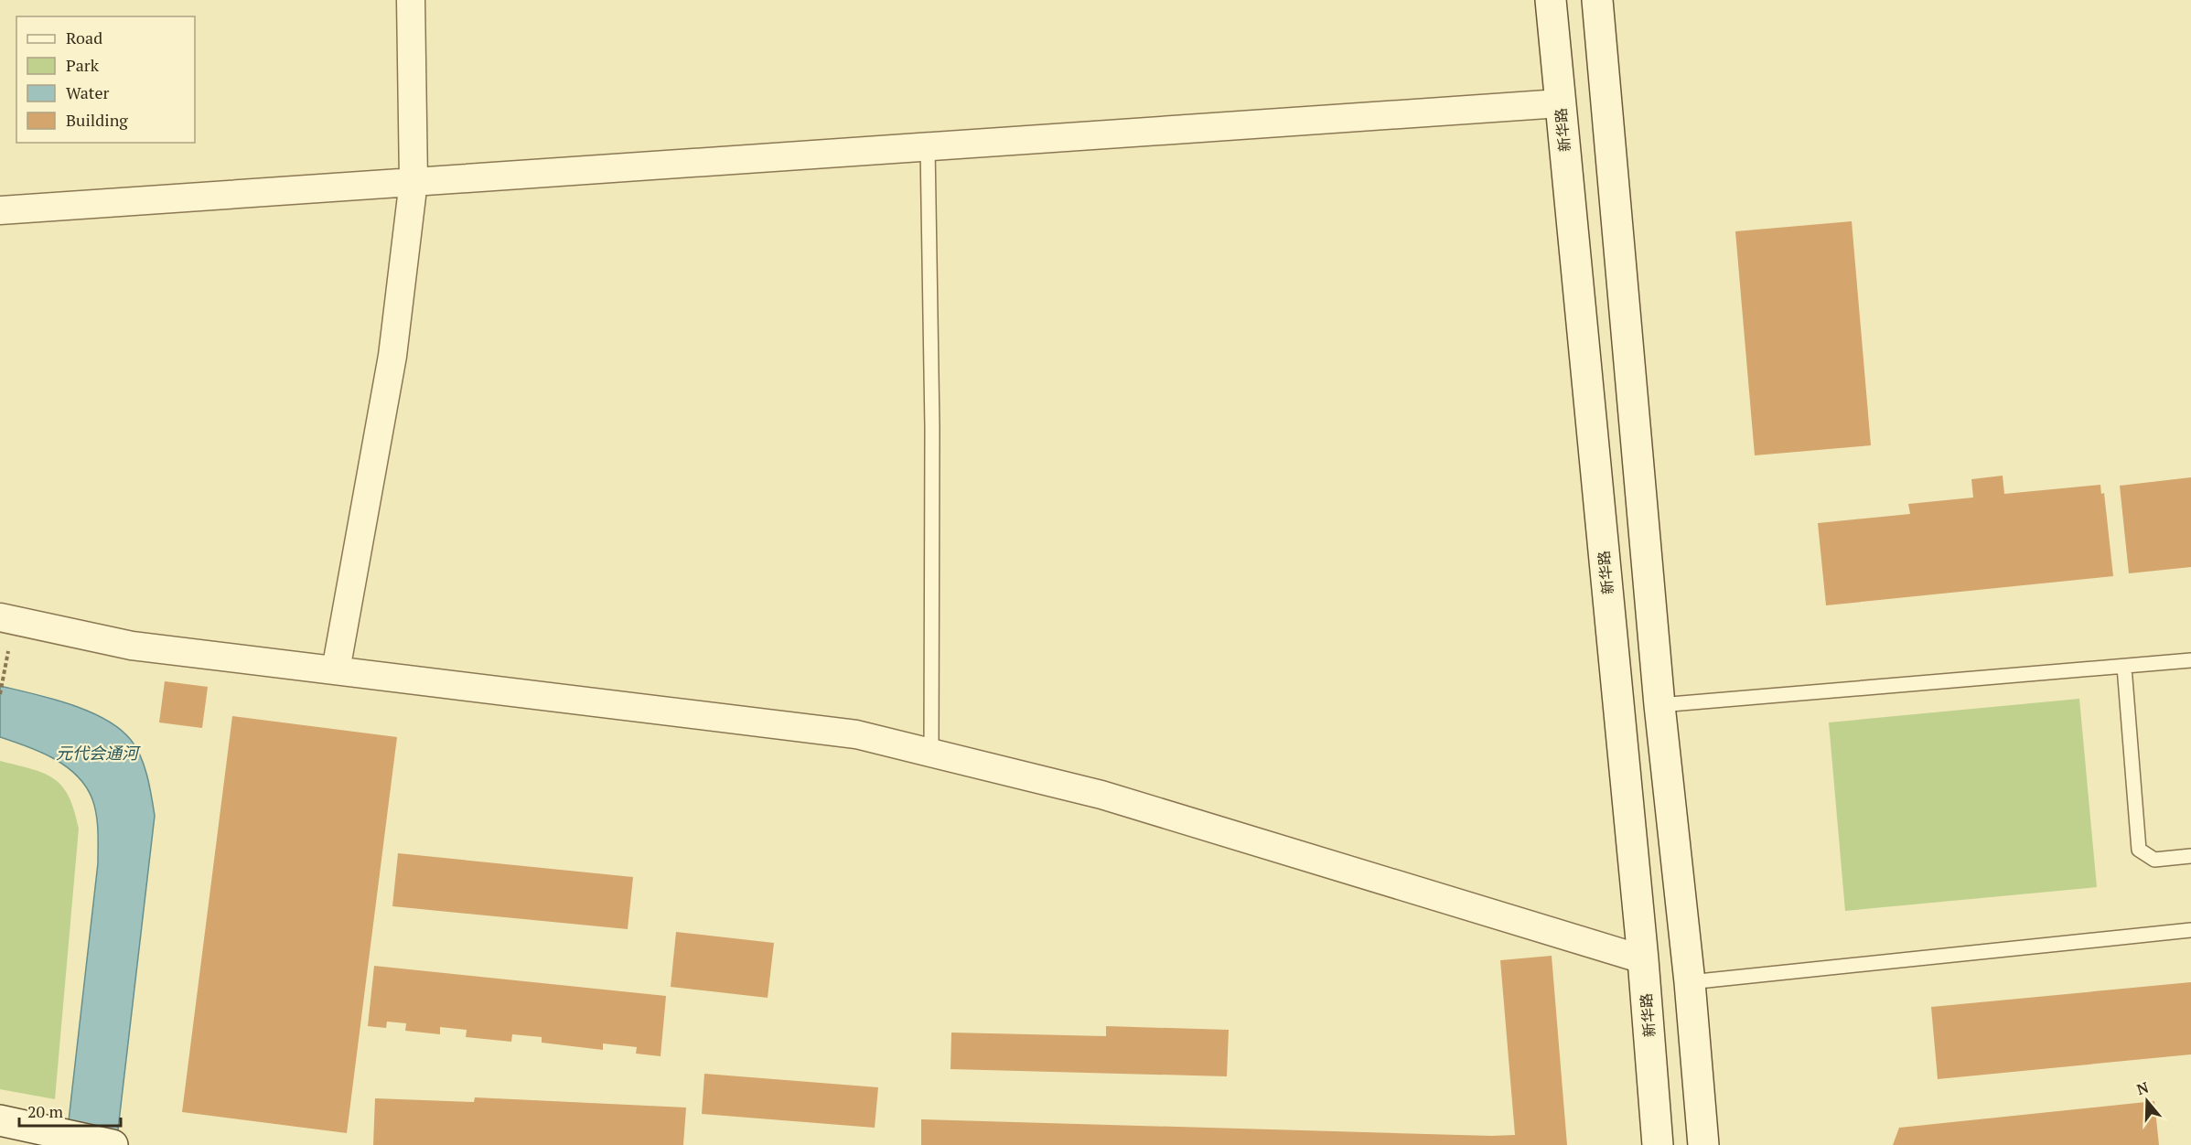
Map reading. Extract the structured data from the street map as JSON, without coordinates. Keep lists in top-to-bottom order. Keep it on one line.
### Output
{"streets":{"main road":["新华路"]},"water":["元代会通河"],"legend":["Road","Park","Water","Building"],"scale_bar":"20 m","north":"top"}
